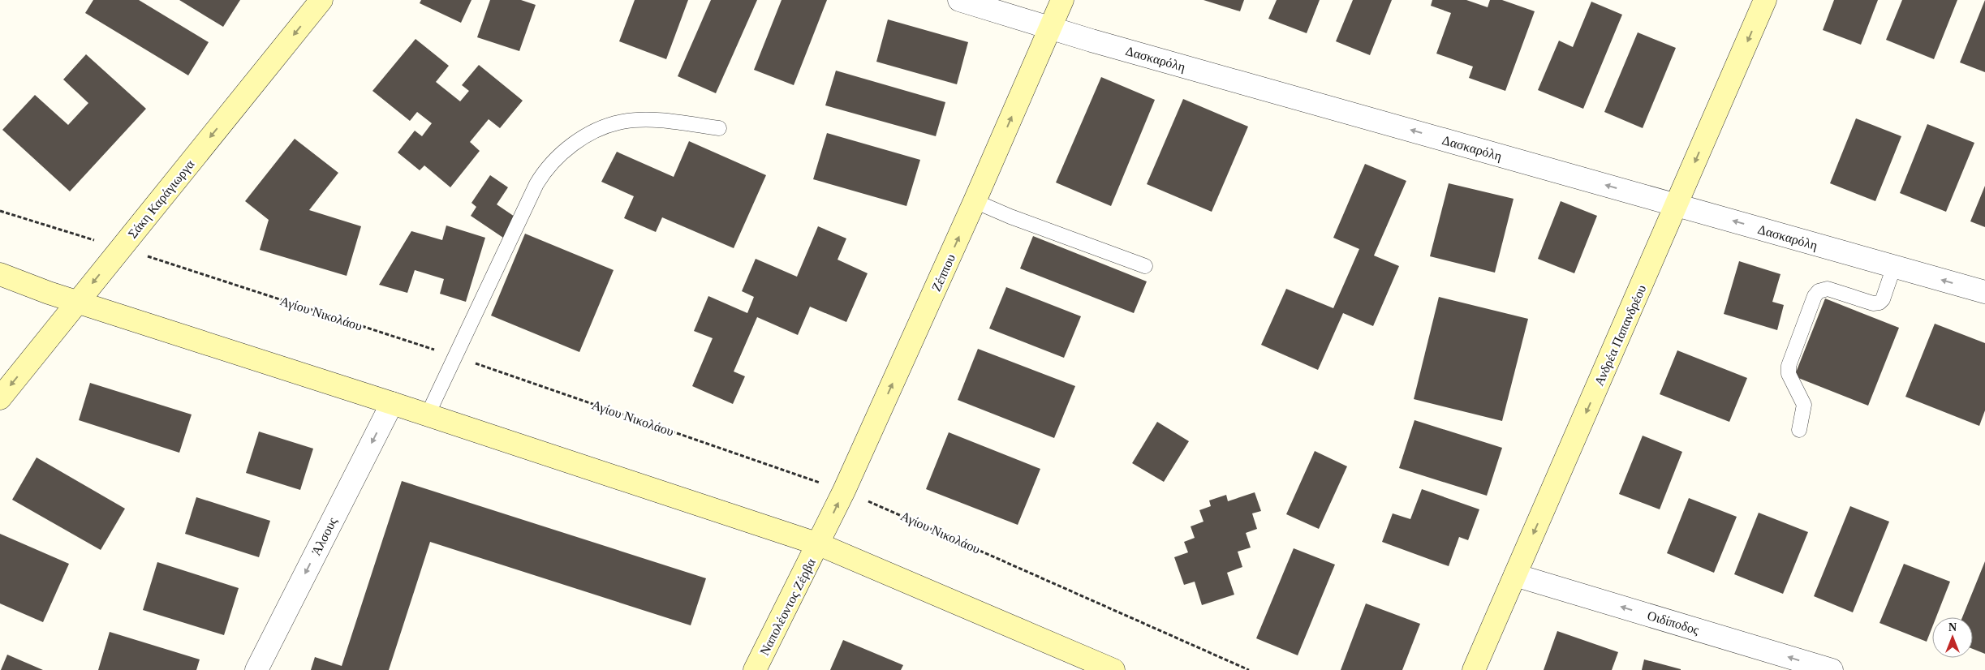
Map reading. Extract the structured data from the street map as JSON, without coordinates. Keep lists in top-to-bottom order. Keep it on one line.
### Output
{"streets":{"street":["Δασκαρόλη","Σάκη Καράγιωργα","Ζέππου","Ανδρέα Παπανδρέου","Άλσους","Ναπολέοντος Ζέρβα","Οιδίποδος"],"path":["Αγίου Νικολάου"]},"crossings":[["Δασκαρόλη","Ζέππου"],["Δασκαρόλη","Ανδρέα Παπανδρέου"],["Σάκη Καράγιωργα","Αγίου Νικολάου"],["Ζέππου","Αγίου Νικολάου"],["Ζέππου","Ναπολέοντος Ζέρβα"],["Ανδρέα Παπανδρέου","Οιδίποδος"]],"one_way":["Δασκαρόλη","Σάκη Καράγιωργα","Ζέππου","Ανδρέα Παπανδρέου","Άλσους","Οιδίποδος"],"north":"top"}
